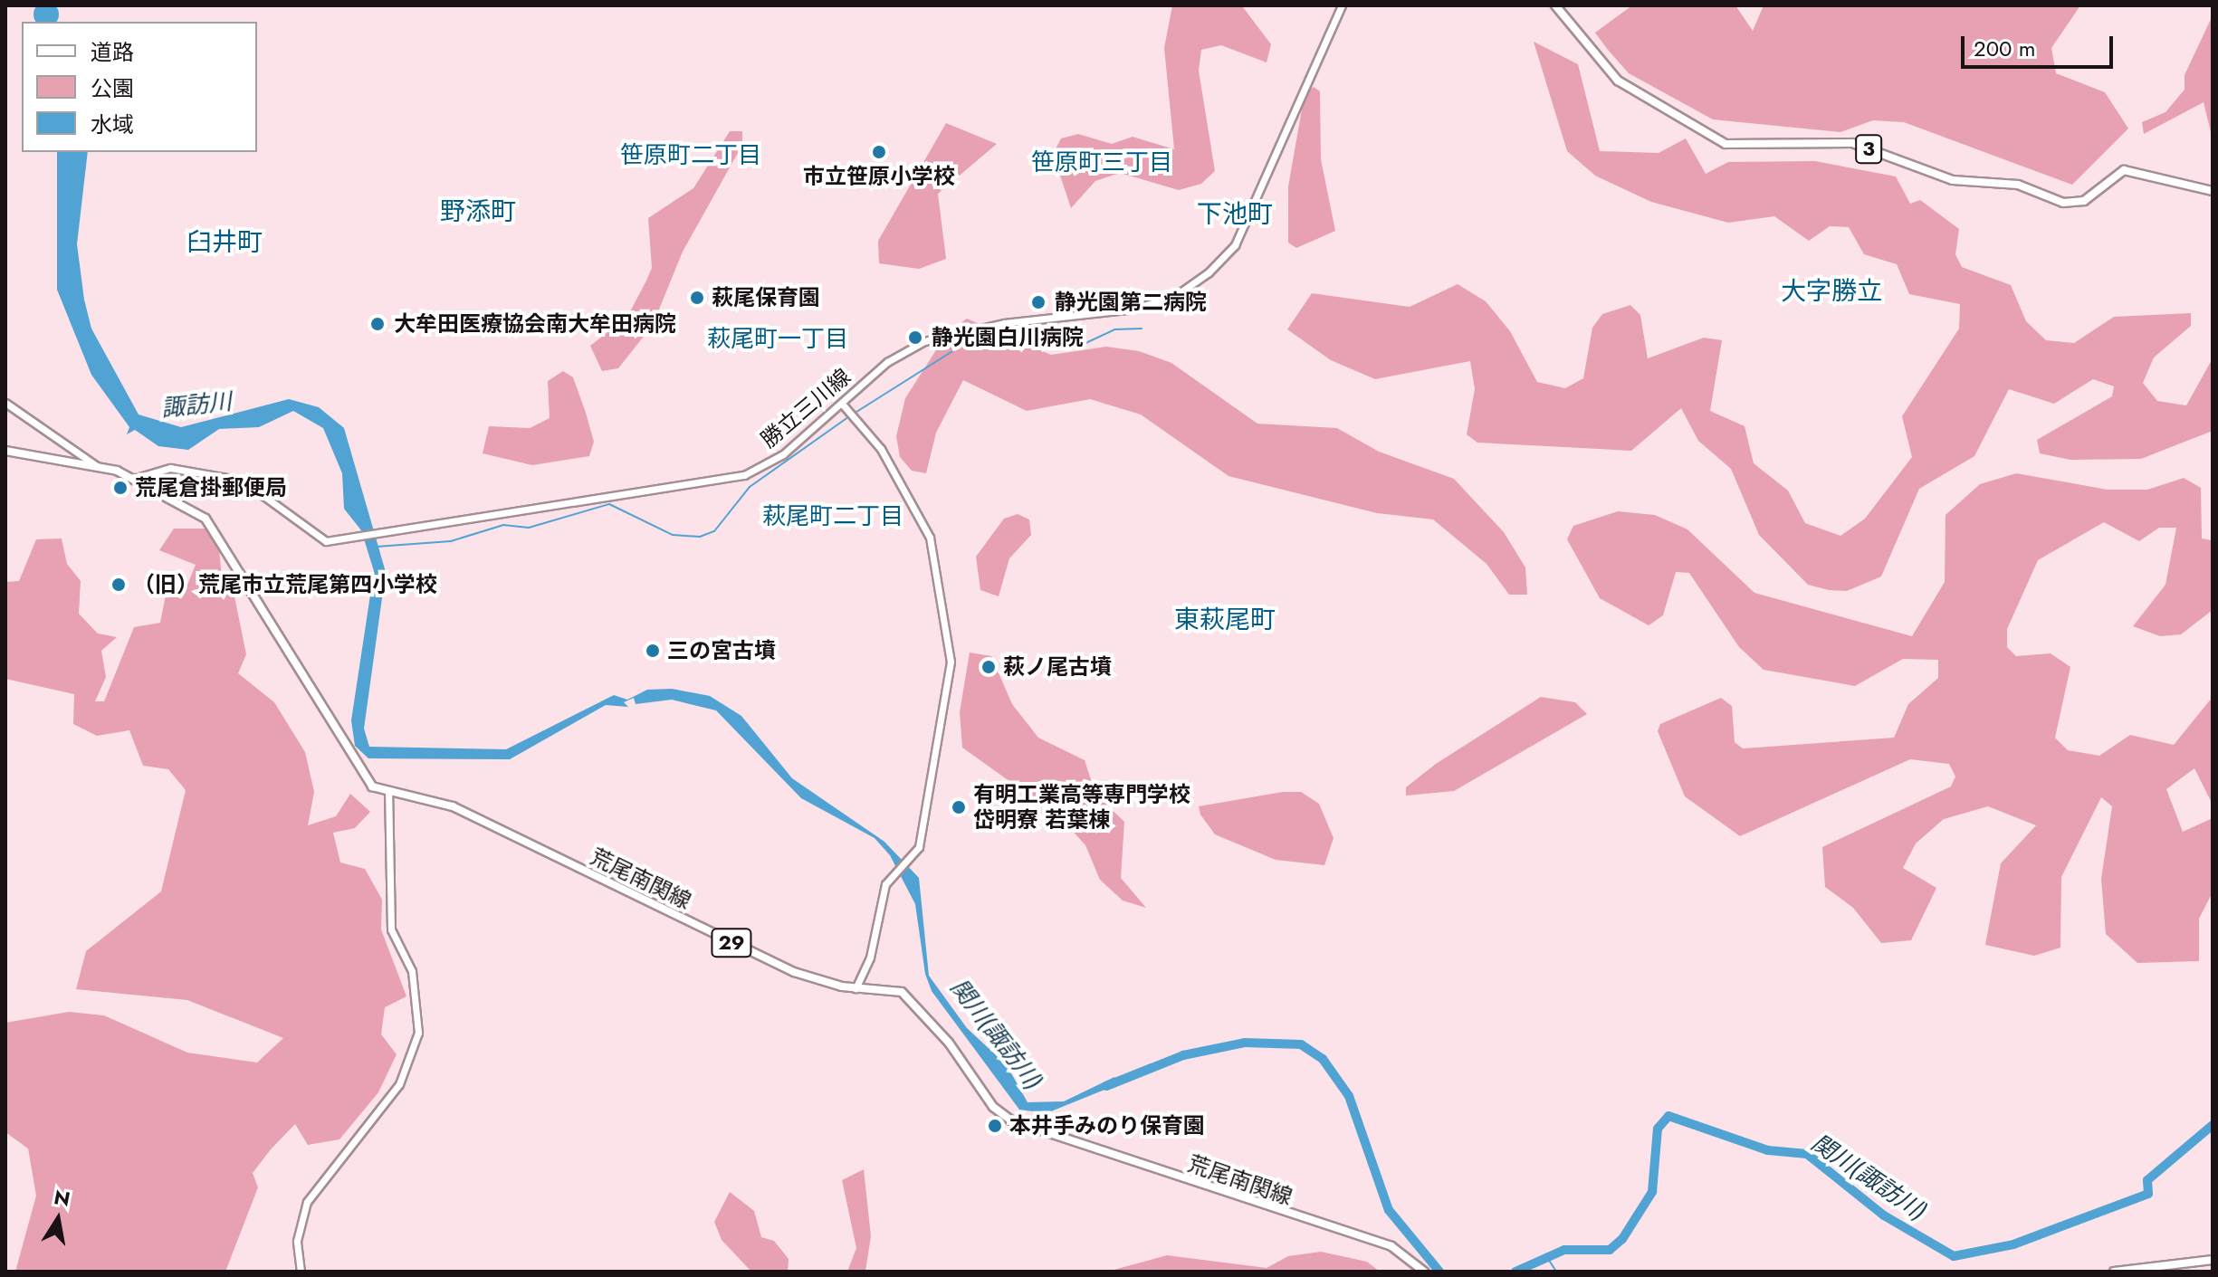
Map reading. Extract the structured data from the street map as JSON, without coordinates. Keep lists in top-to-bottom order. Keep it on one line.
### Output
{"streets":{"main road":["3","勝立三川線","荒尾南関線","29"]},"crossings":[["勝立三川線","荒尾南関線"]],"districts":["笹原町二丁目","笹原町三丁目","野添町","下池町","臼井町","大字勝立","萩尾町一丁目","萩尾町二丁目","東萩尾町"],"water":["諏訪川","関川(諏訪川)"],"places":["市立笹原小学校","萩尾保育園","静光園第二病院","大牟田医療協会南大牟田病院","静光園白川病院","荒尾倉掛郵便局","（旧）荒尾市立荒尾第四小学校","三の宮古墳","萩ノ尾古墳","有明工業高等専門学校 岱明寮 若葉棟","本井手みのり保育園"],"legend":["道路","公園","水域"],"scale_bar":"200 m","north":"top"}
